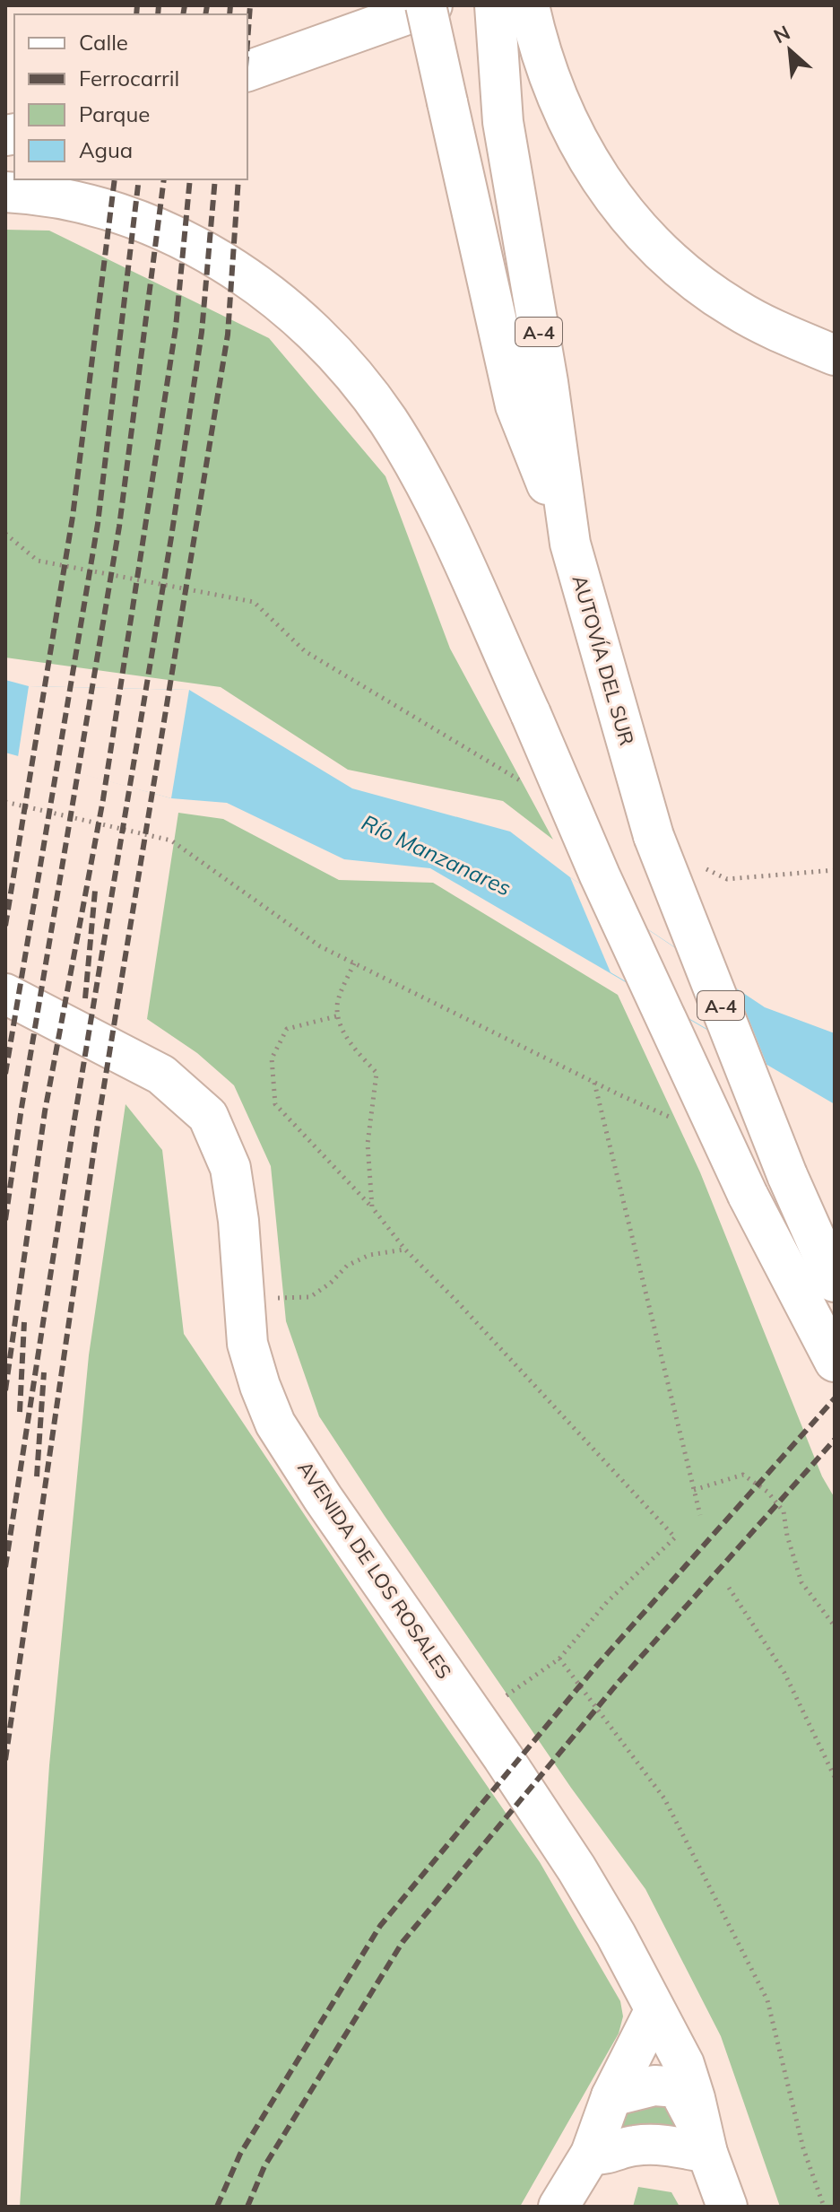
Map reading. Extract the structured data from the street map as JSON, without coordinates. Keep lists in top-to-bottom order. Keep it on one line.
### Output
{"streets":{"main road":["A-4","AUTOVÍA DEL SUR","AVENIDA DE LOS ROSALES"]},"water":["Río Manzanares"],"legend":["Calle","Ferrocarril","Parque","Agua"],"north":"top left"}
